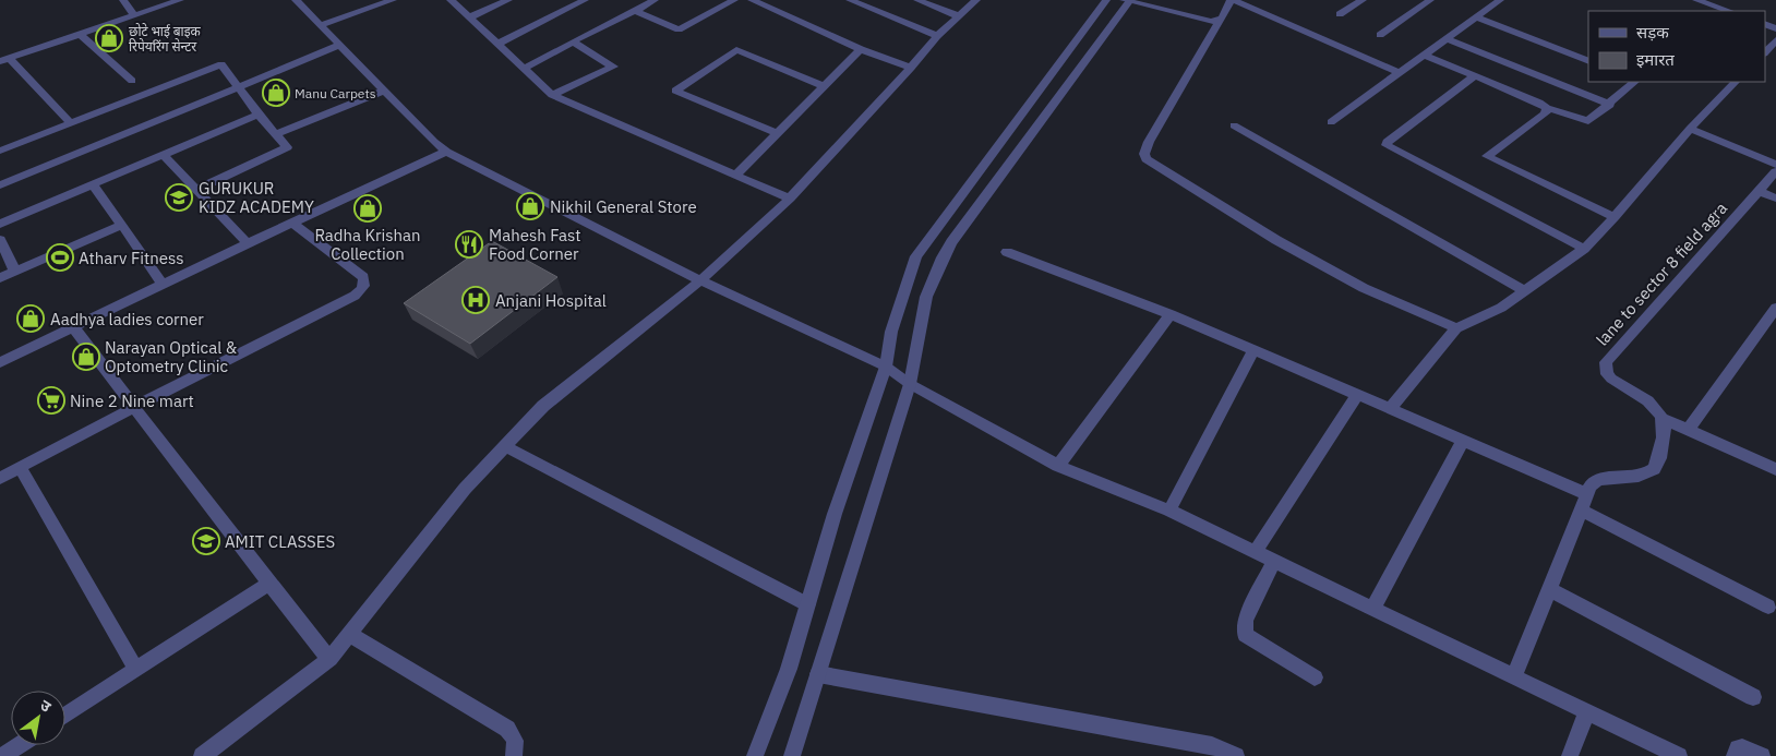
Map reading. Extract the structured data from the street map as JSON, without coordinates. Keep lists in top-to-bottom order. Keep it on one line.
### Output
{"streets":{"street":["lane to sector 8 field agra"]},"places":{"shop":["छोटे भाई बाइक रिपेयरिंग सेन्टर","Manu Carpets","Nikhil General Store","Radha Krishan Collection","Aadhya ladies corner","Narayan Optical & Optometry Clinic"],"school or university":["GURUKUR KIDZ ACADEMY","AMIT CLASSES"],"restaurant":["Mahesh Fast Food Corner"],"sports":["Atharv Fitness"],"hospital":["Anjani Hospital"],"supermarket":["Nine 2 Nine mart"]},"legend":["सड़क","इमारत"],"north":"top right"}
